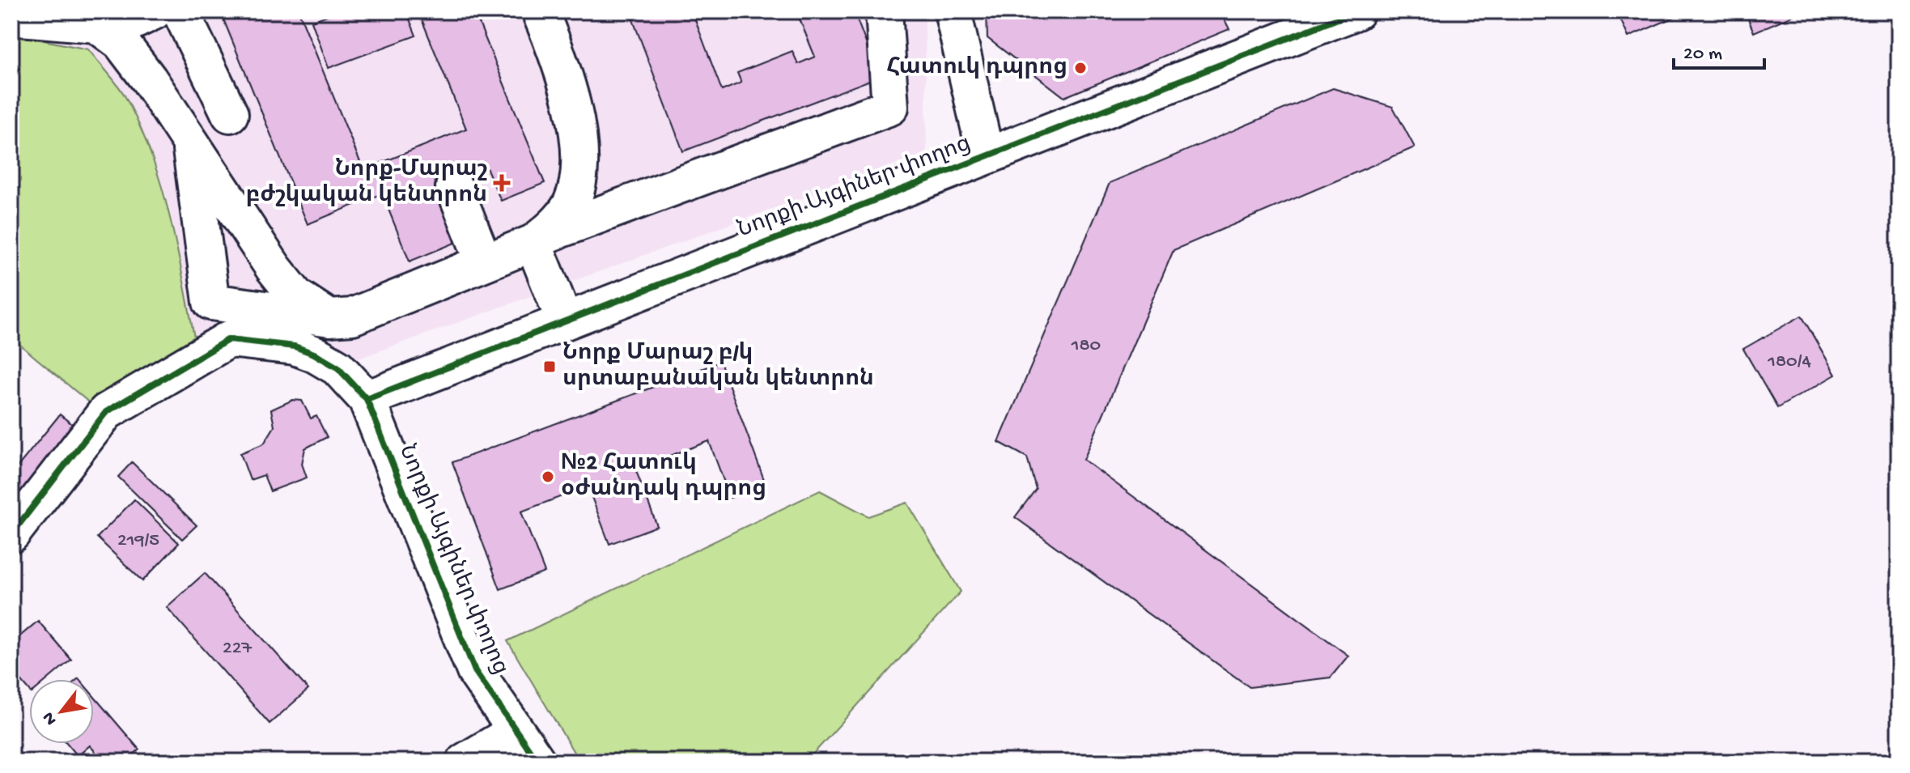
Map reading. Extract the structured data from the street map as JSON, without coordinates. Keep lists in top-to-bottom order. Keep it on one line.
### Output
{"streets":{"street":["Նորքի Այգիներ փողոց"]},"places":{"other":["Հատուկ դպրոց","№2 Հատուկ օժանդակ դպրոց"],"health":["Նորք-Մարաշ բժշկական կենտրոն"],"transit":["Նորք Մարաշ բ/կ սրտաբանական կենտրոն"]},"house_numbers":["180","180/4","219/5","227"],"scale_bar":"20 m","north":"bottom left"}
